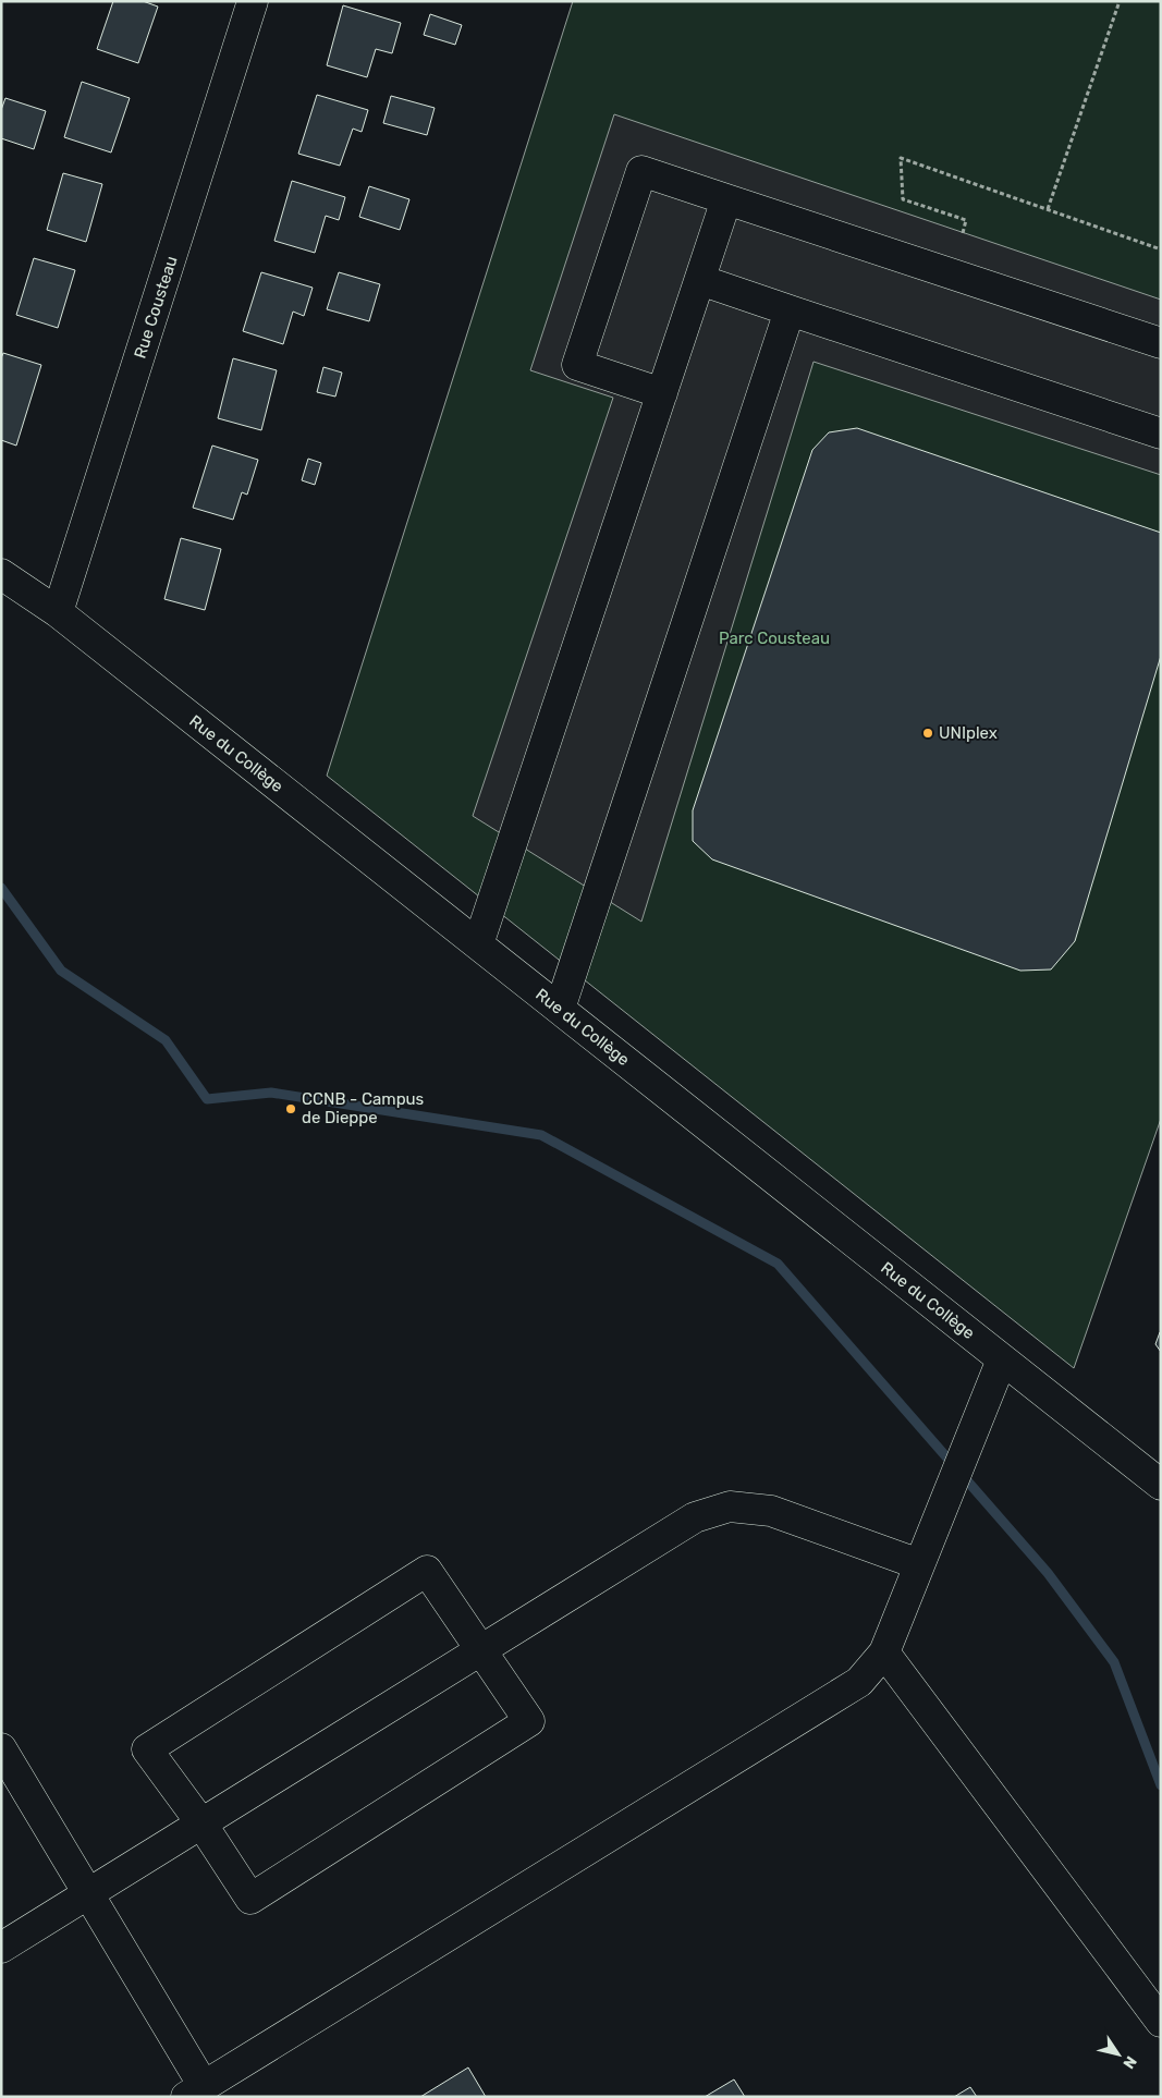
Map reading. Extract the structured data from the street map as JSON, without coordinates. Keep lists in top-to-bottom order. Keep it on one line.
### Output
{"streets":{"street":["Rue Cousteau","Rue du Collège"]},"crossings":[["Rue Cousteau","Rue du Collège"]],"parks":["Parc Cousteau"],"places":["UNIplex","CCNB - Campus de Dieppe"],"north":"bottom right"}
